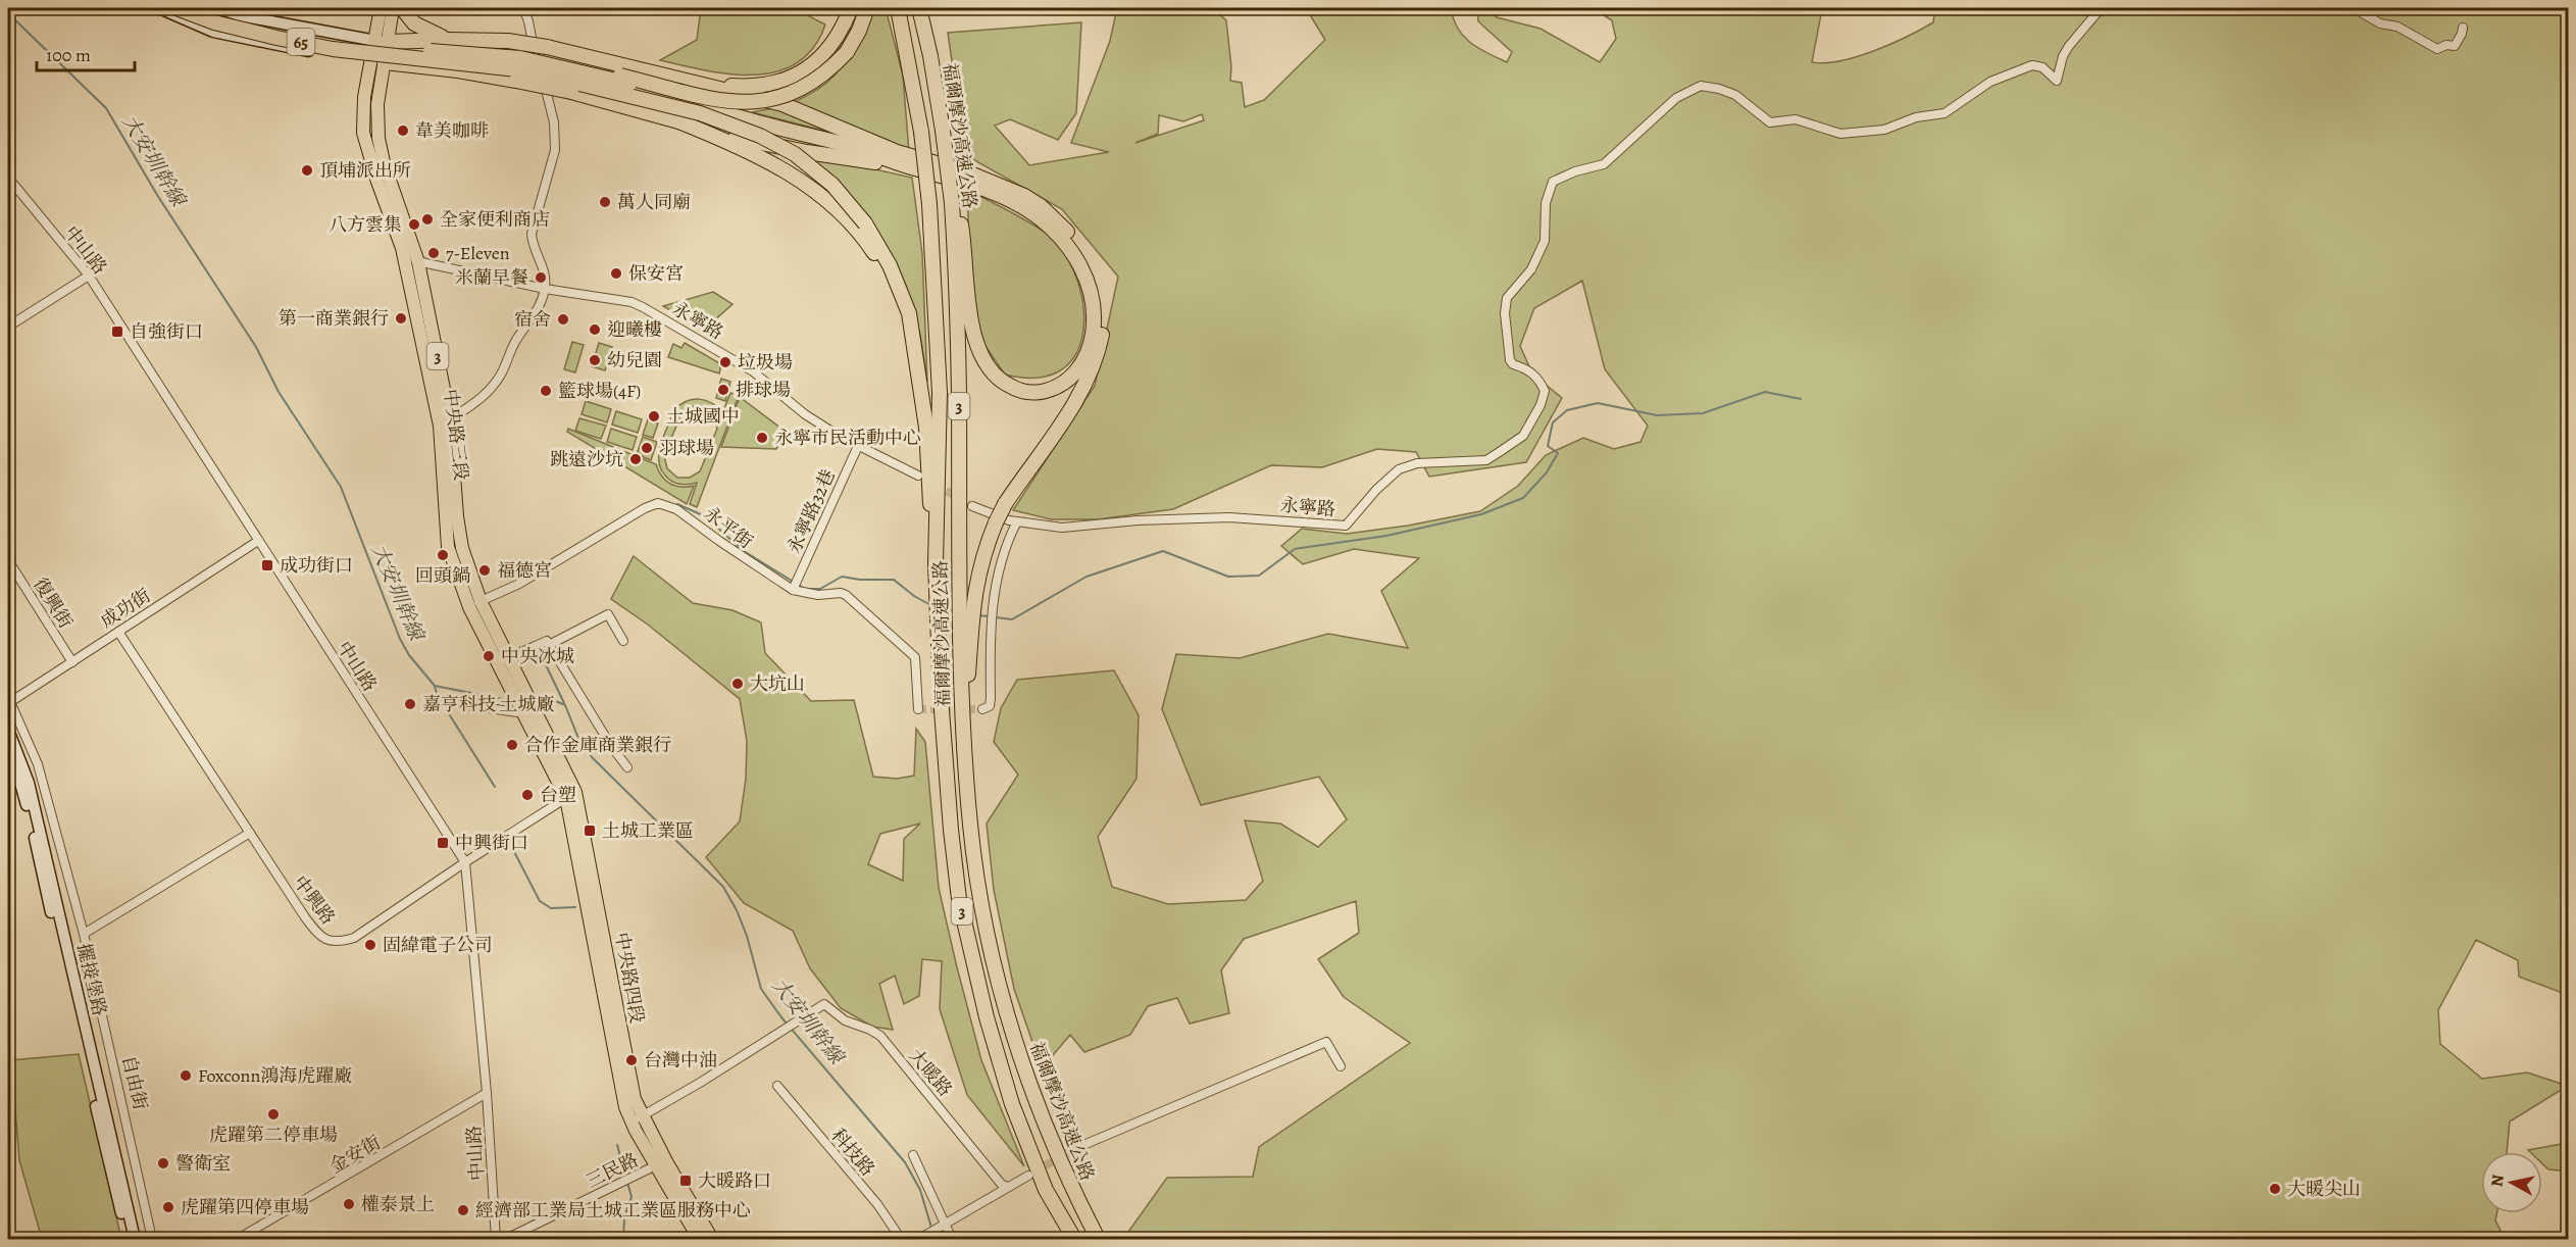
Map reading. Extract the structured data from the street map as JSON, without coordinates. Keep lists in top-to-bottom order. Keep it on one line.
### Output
{"streets":{"highway":["65","福爾摩沙高速公路","3"],"main road":["中央路三段","中央路四段"],"street":["中山路","永寧路","永寧路32巷","永平街","復興街","成功街","中興路","擺接堡路","大暖路","自由街","科技路","金安街","三民路"]},"crossings":[["中山路","成功街"],["中山路","中興路"],["中山路","金安街"],["永寧路","中央路三段"],["永寧路","永寧路32巷"],["中央路三段","永平街"],["中央路三段","中央路四段"],["永寧路32巷","永平街"],["復興街","成功街"],["成功街","中興路"],["成功街","自由街"],["中興路","中央路四段"],["中央路四段","大暖路"],["中央路四段","三民路"]],"water":["大安圳幹線"],"places":{"other":["韋美咖啡","頂埔派出所","萬人同廟","全家便利商店","八方雲集","7-Eleven","保安宮","米蘭早餐","第一商業銀行","宿舍","迎曦樓","幼兒園","垃圾場","排球場","籃球場(4F)","土城國中","永寧市民活動中心","羽球場","跳遠沙坑","回頭鍋","福德宮","中央冰城","大坑山","嘉亨科技 土城廠","合作金庫商業銀行","台塑","固緯電子公司","台灣中油","Foxconn鴻海虎躍廠","虎躍第二停車場","警衛室","大暖尖山","權泰景上","虎躍第四停車場","經濟部工業局土城工業區服務中心"],"transit":["自強街口","成功街口","土城工業區","中興街口","大暖路口"]},"scale_bar":"100 m","north":"left"}
